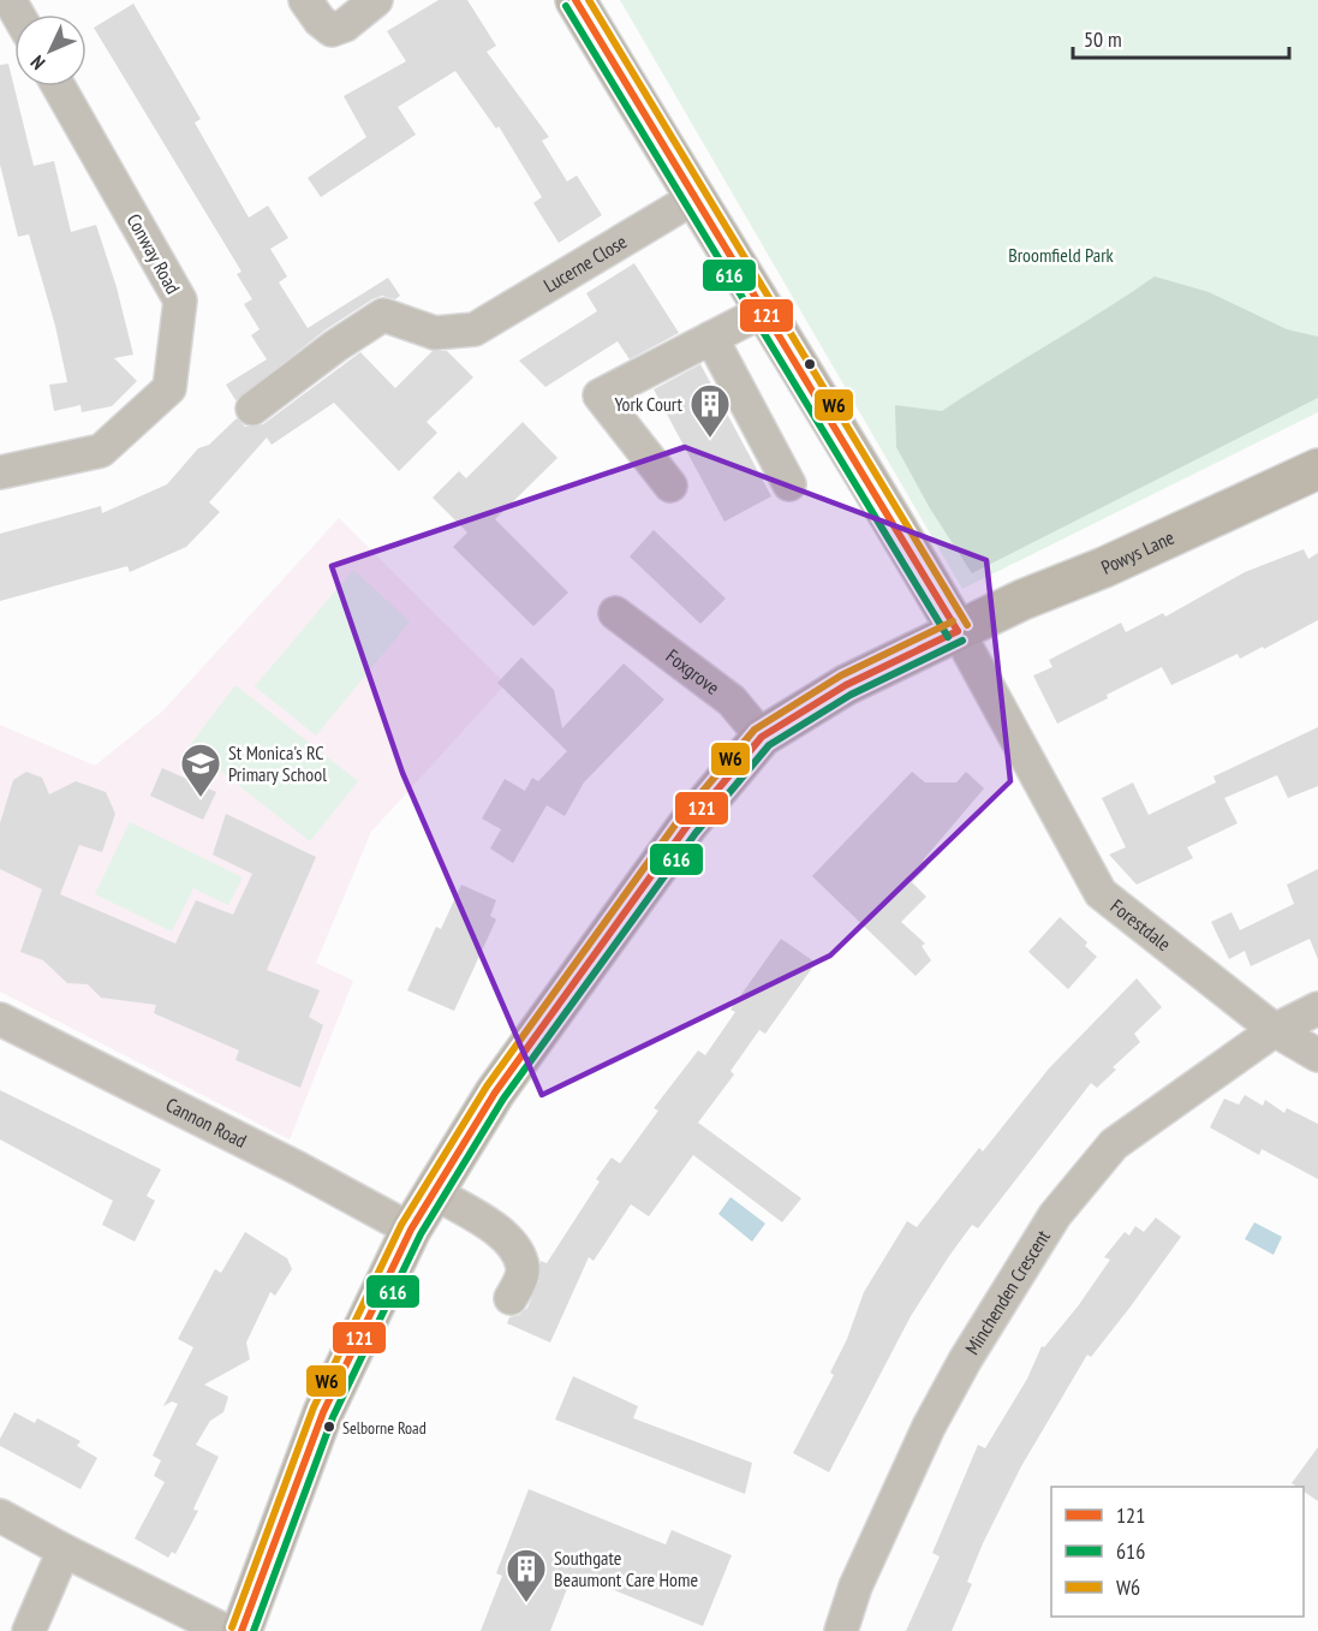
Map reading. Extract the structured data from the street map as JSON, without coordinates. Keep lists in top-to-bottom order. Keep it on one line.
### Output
{"streets":{"main road":["Powys Lane"],"street":["Conway Road","Lucerne Close","Foxgrove","Forestdale","Cannon Road","Minchenden Crescent"]},"crossings":[["Powys Lane","Foxgrove"],["Powys Lane","Forestdale"],["Powys Lane","Cannon Road"],["Forestdale","Minchenden Crescent"]],"parks":["Broomfield Park"],"places":{"building":["York Court","Southgate Beaumont Care Home"],"school or university":["St Monica's RC Primary School"],"other":["Selborne Road"]},"lines":["transit line 121","transit line W6","transit line 616"],"legend":["121","616","W6"],"scale_bar":"50 m","north":"bottom left"}
